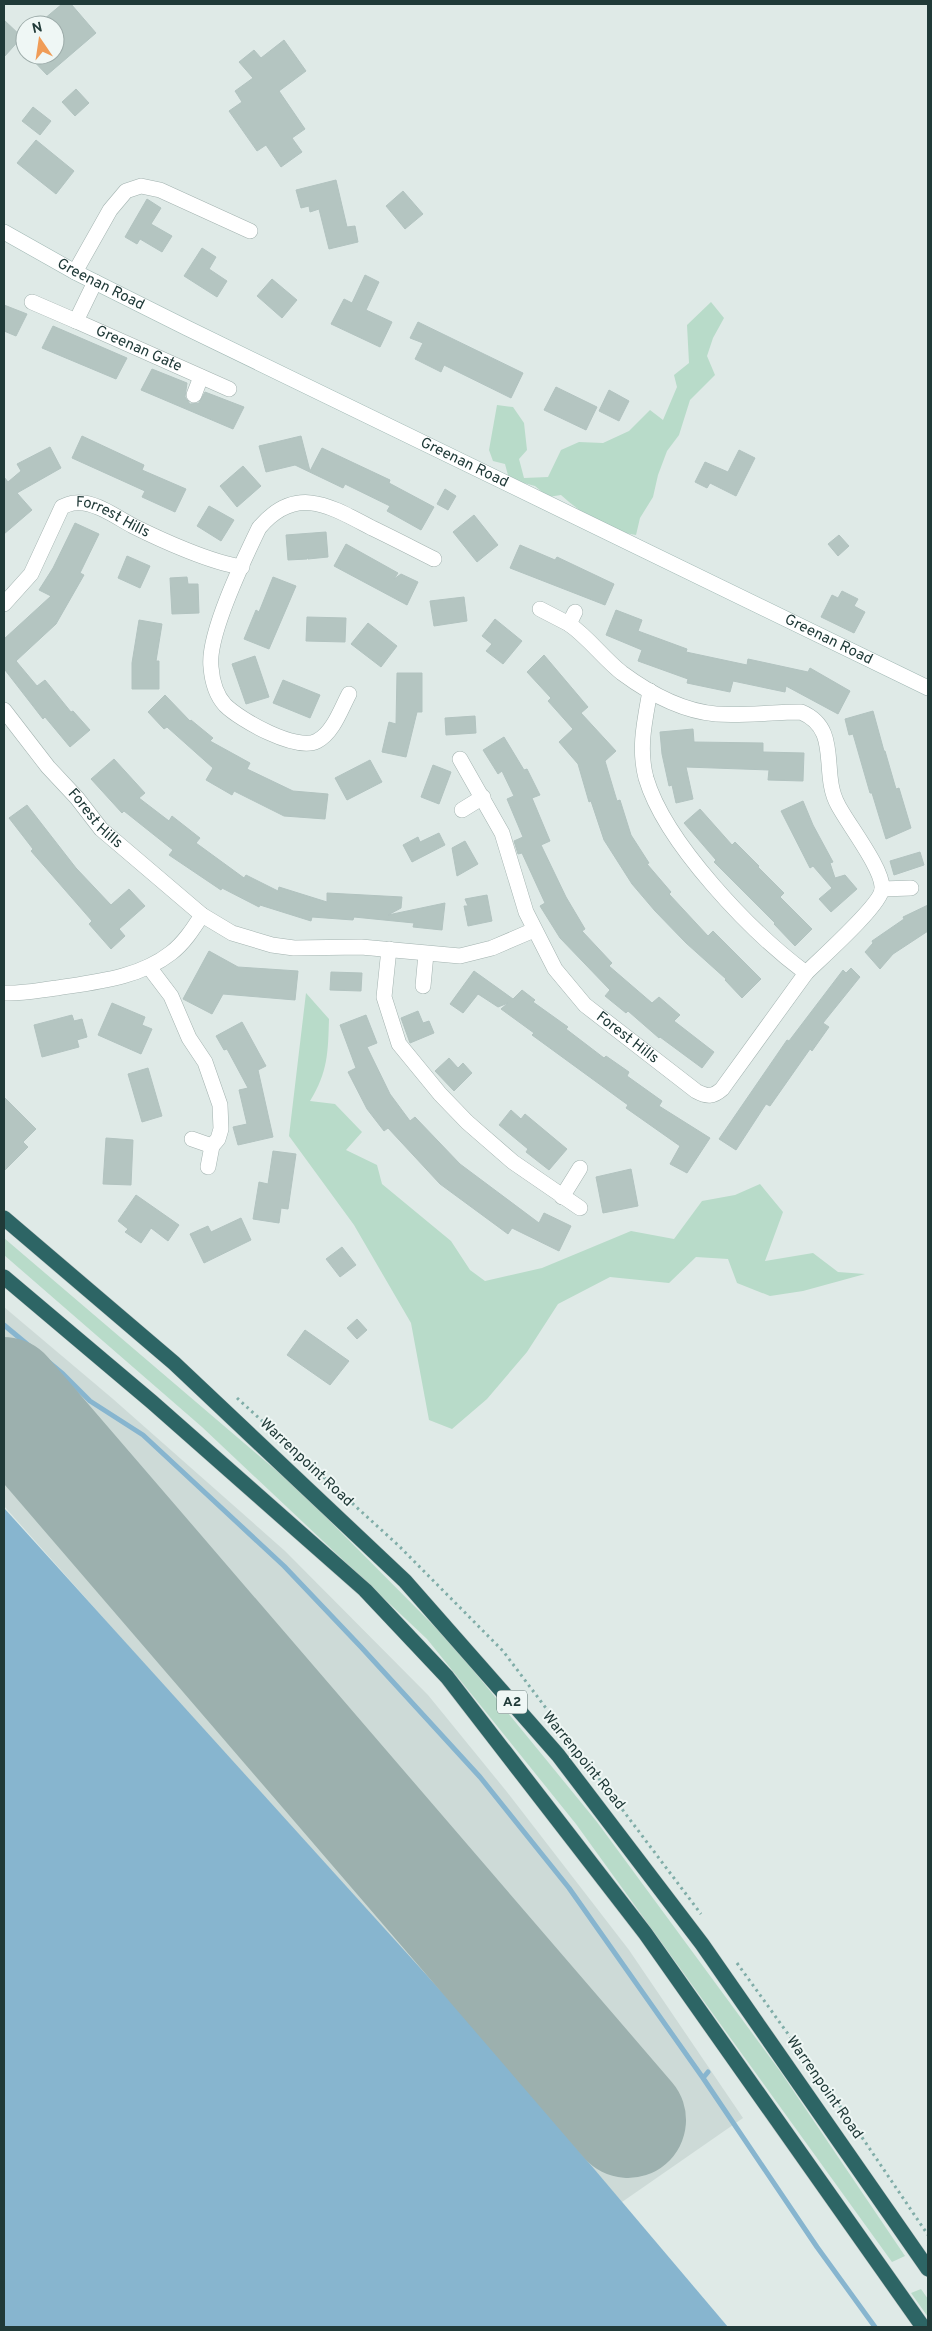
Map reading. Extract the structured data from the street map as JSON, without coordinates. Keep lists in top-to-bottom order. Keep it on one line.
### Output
{"streets":{"highway":["Warrenpoint Road","A2"],"street":["Greenan Road","Greenan Gate","Forrest Hills","Forest Hills"]},"crossings":[["Greenan Road","Greenan Gate"]],"north":"top"}
